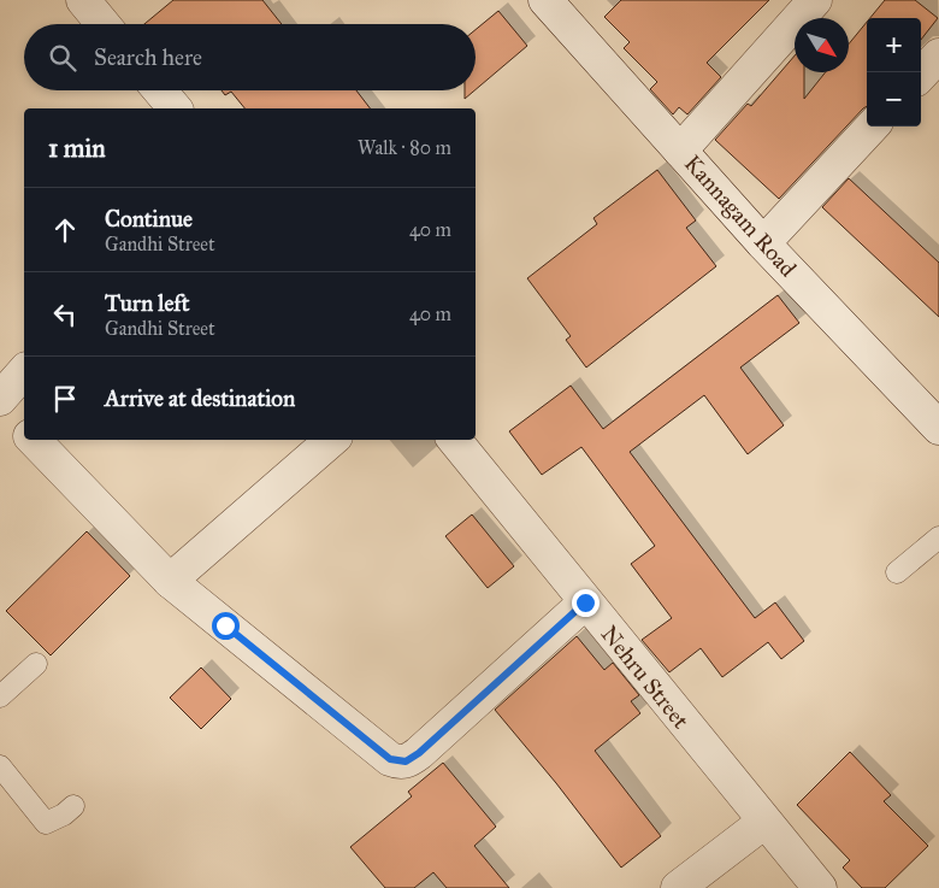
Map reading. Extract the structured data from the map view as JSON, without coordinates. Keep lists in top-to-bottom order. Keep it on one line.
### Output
{"streets":{"street":["Kannagam Road","Nehru Street"]},"north":"bottom right","page":{"map_buttons":["+","−"],"search":"Search here","heading":["1 min","Walk · 80 m"],"list":[["Continue","Gandhi Street","40 m"],["Turn left","Gandhi Street","40 m"],"Arrive at destination"]}}
